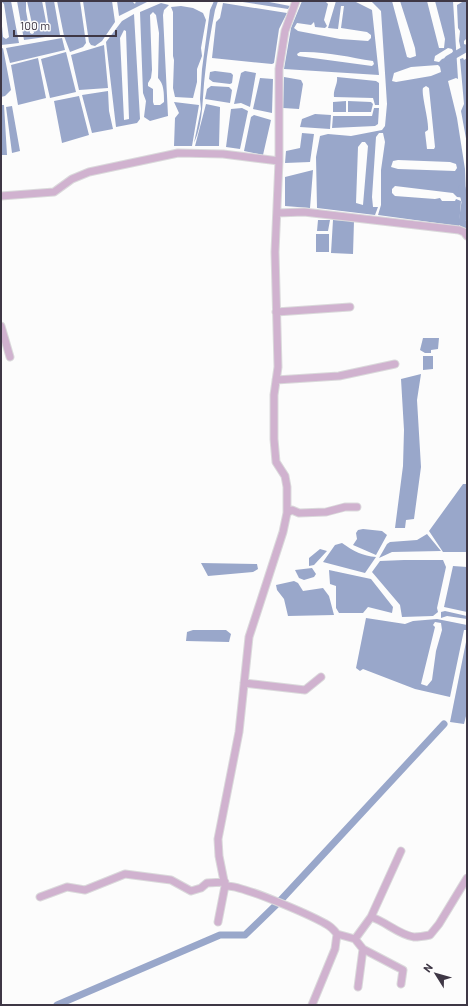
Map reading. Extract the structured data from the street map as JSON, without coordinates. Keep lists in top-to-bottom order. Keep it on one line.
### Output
{"scale_bar":"100 m","north":"top left"}
